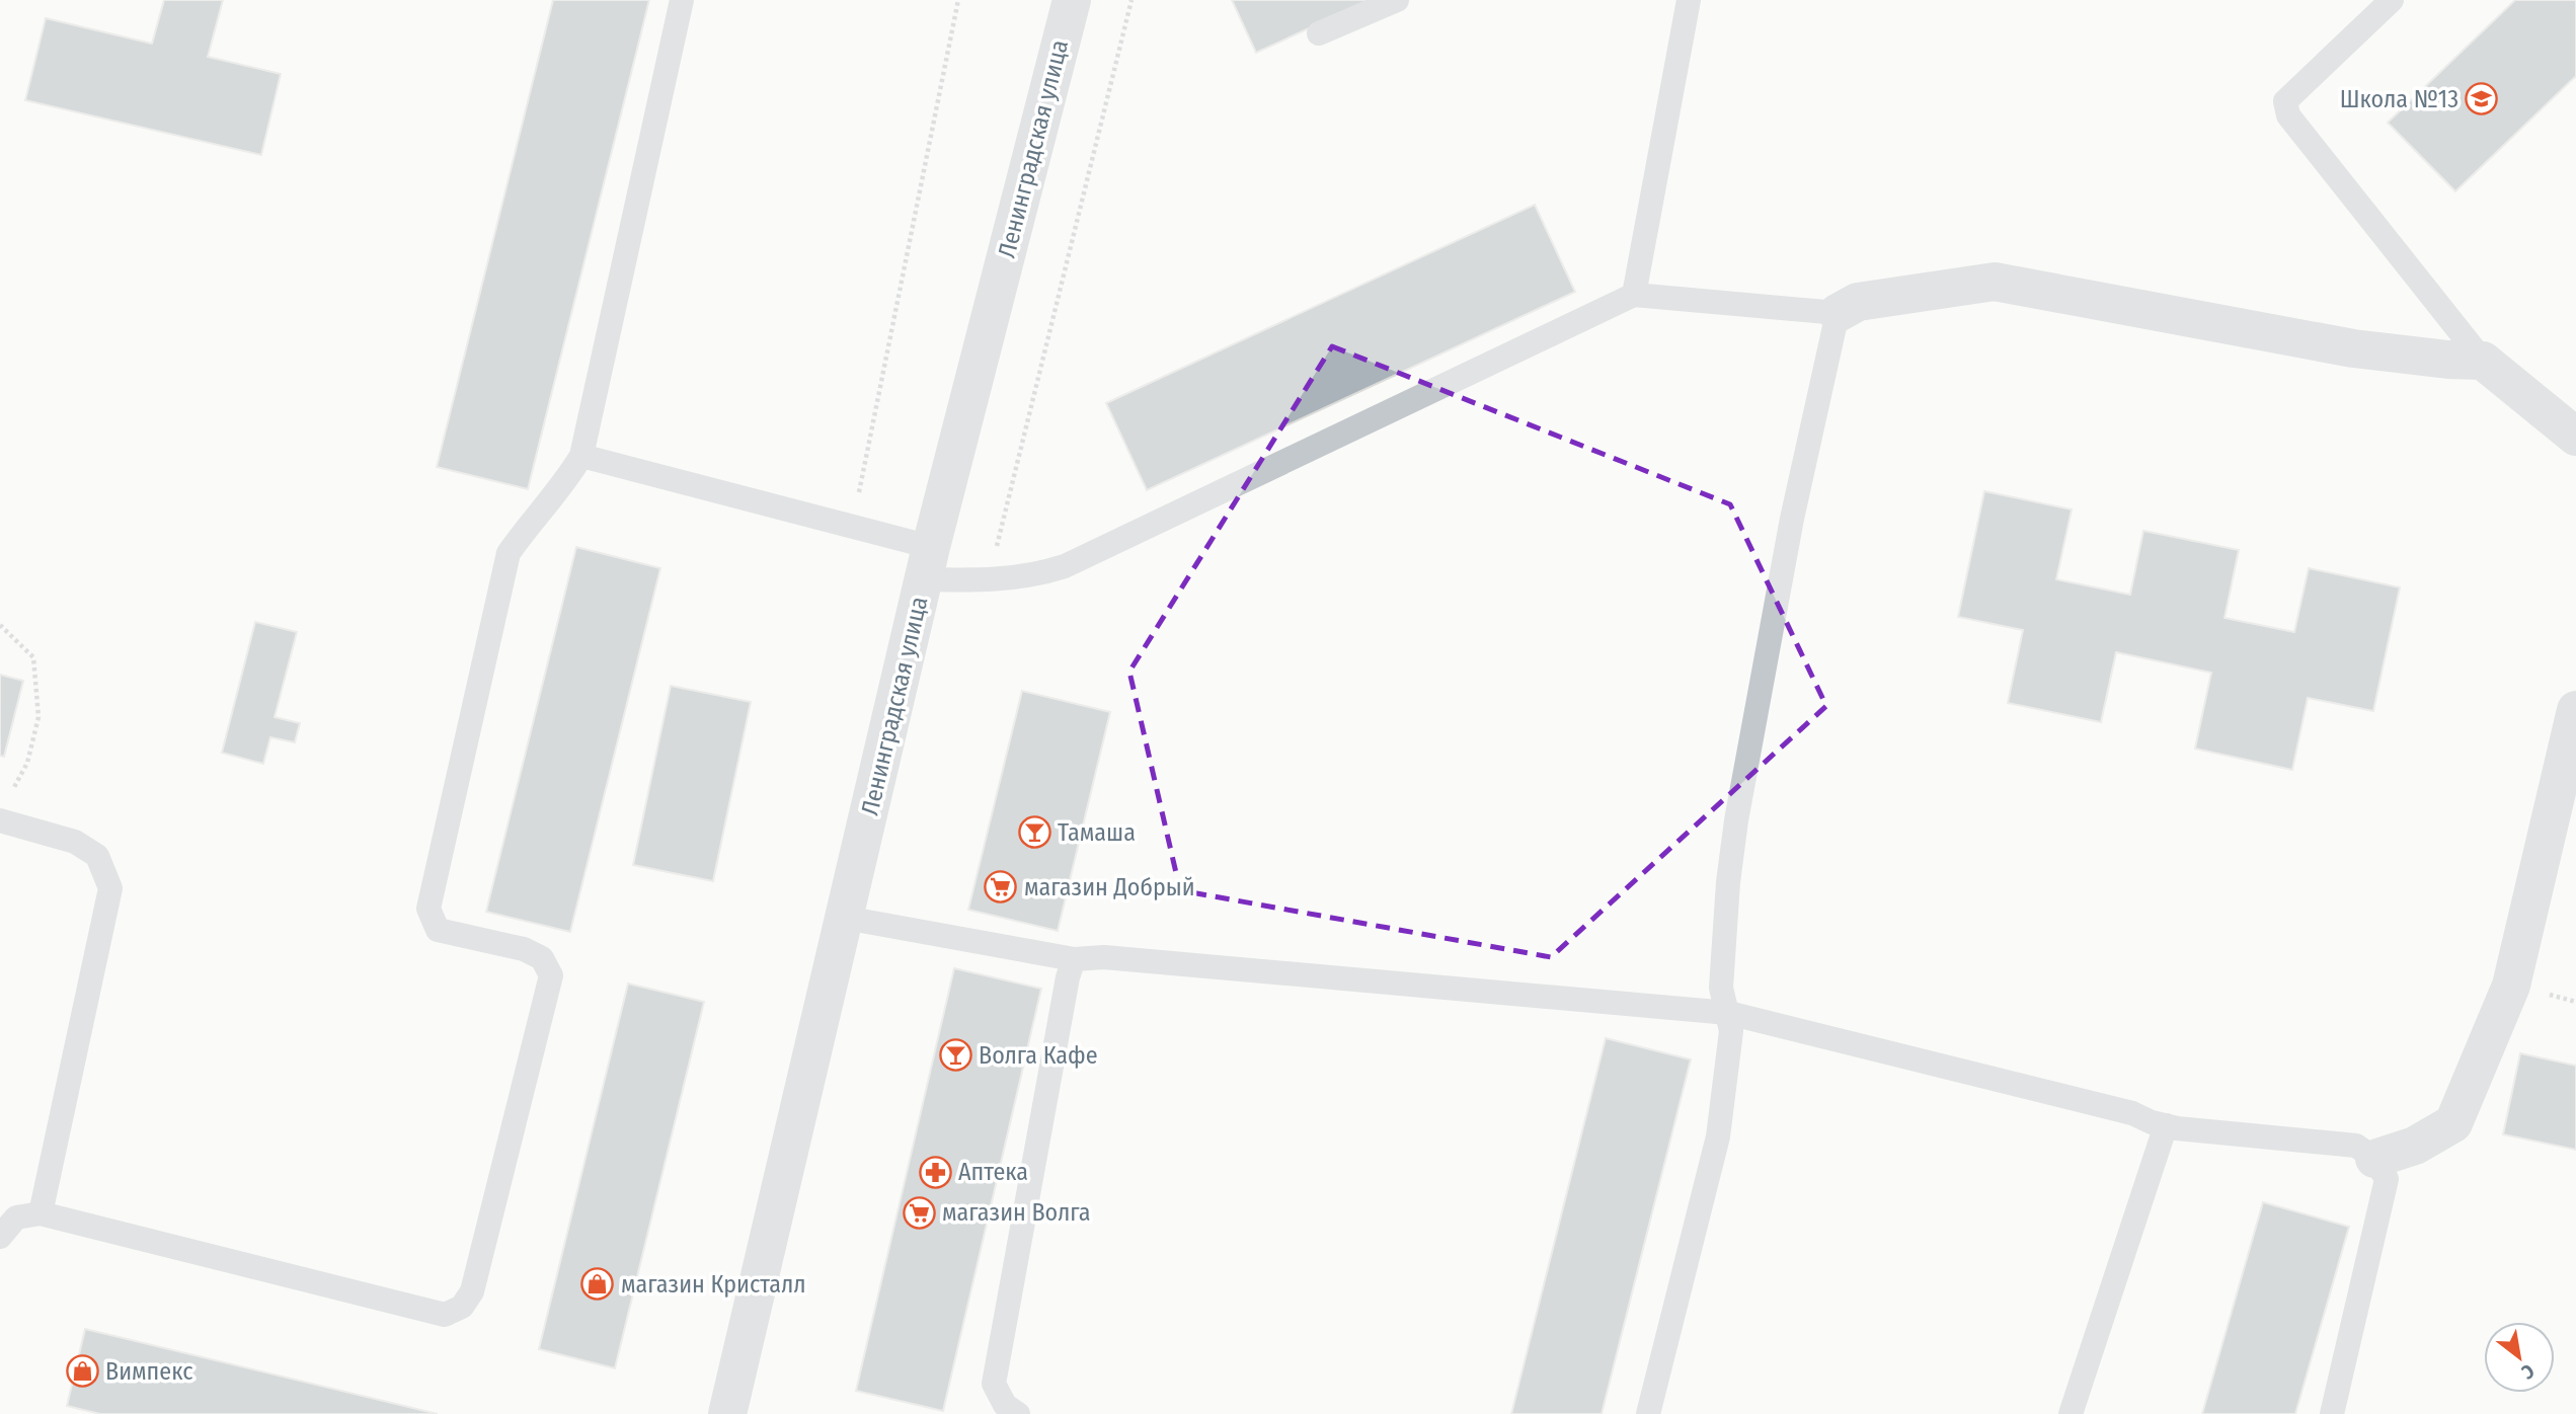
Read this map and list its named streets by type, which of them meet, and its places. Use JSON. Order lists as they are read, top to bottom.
{
  "streets": {
    "street": ["Ленинградская улица"]
  },
  "places": {
    "school or university": ["Школа №13"],
    "bar": ["Тамаша", "Волга Кафе"],
    "supermarket": ["магазин Добрый", "магазин Волга"],
    "pharmacy": ["Аптека"],
    "shop": ["магазин Кристалл", "Вимпекс"]
  },
  "north": "bottom right"
}
